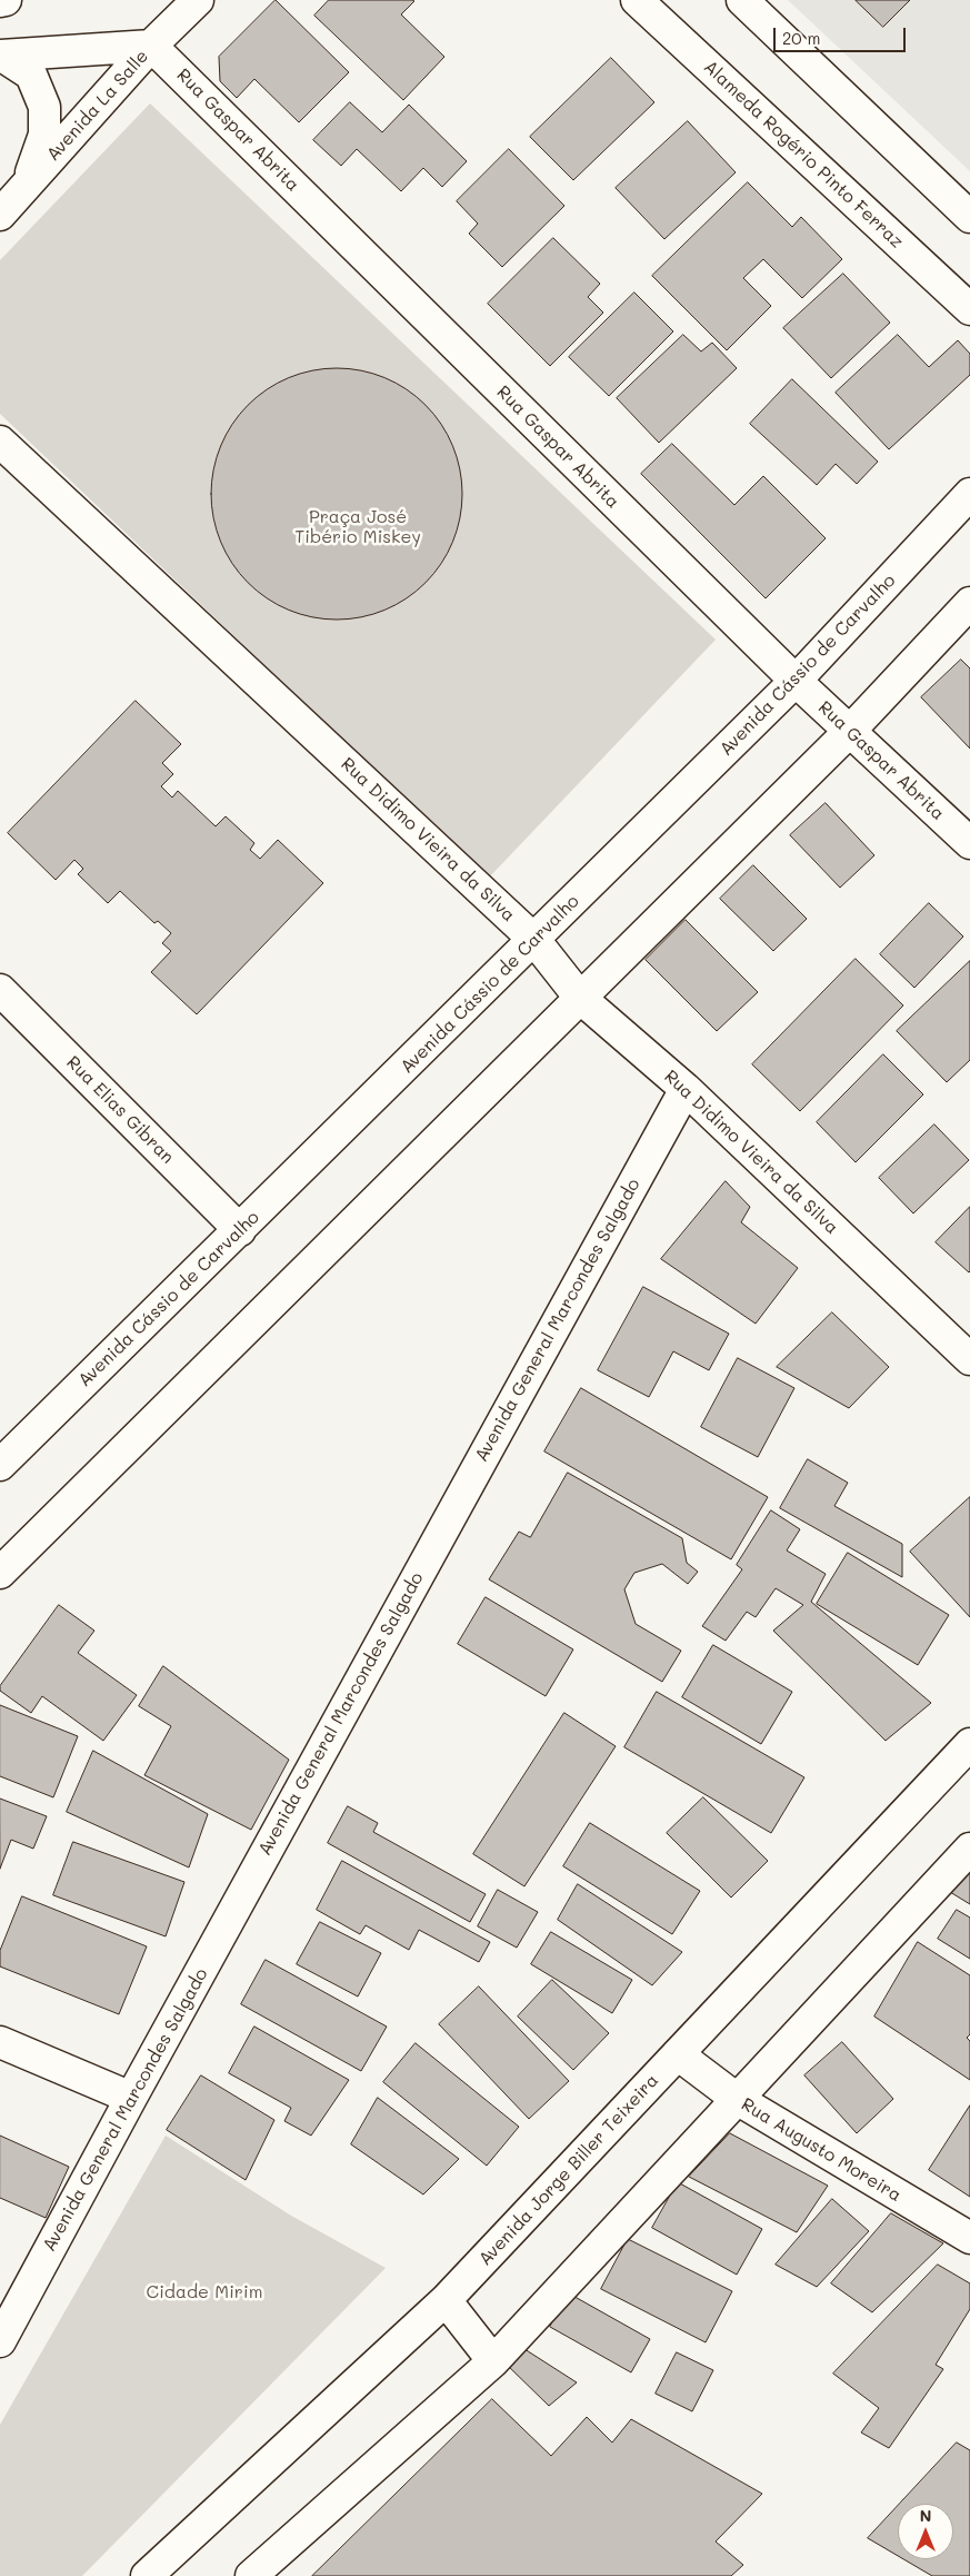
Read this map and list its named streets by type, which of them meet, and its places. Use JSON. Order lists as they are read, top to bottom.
{
  "streets": {
    "street": [
      "Avenida La Salle",
      "Rua Gaspar Abrita",
      "Alameda Rogério Pinto Ferraz",
      "Avenida Cássio de Carvalho",
      "Rua Didimo Vieira da Silva",
      "Rua Elias Gibran",
      "Avenida General Marcondes Salgado",
      "Rua Augusto Moreira",
      "Avenida Jorge Biller Teixeira"
    ]
  },
  "crossings": [
    ["Avenida La Salle", "Rua Gaspar Abrita"],
    ["Rua Gaspar Abrita", "Avenida Cássio de Carvalho"],
    ["Avenida Cássio de Carvalho", "Rua Didimo Vieira da Silva"],
    ["Avenida Cássio de Carvalho", "Rua Elias Gibran"],
    ["Rua Didimo Vieira da Silva", "Avenida General Marcondes Salgado"],
    ["Rua Augusto Moreira", "Avenida Jorge Biller Teixeira"]
  ],
  "parks": ["Praça José Tibério Miskey", "Cidade Mirim"],
  "scale_bar": "20 m",
  "north": "top"
}
